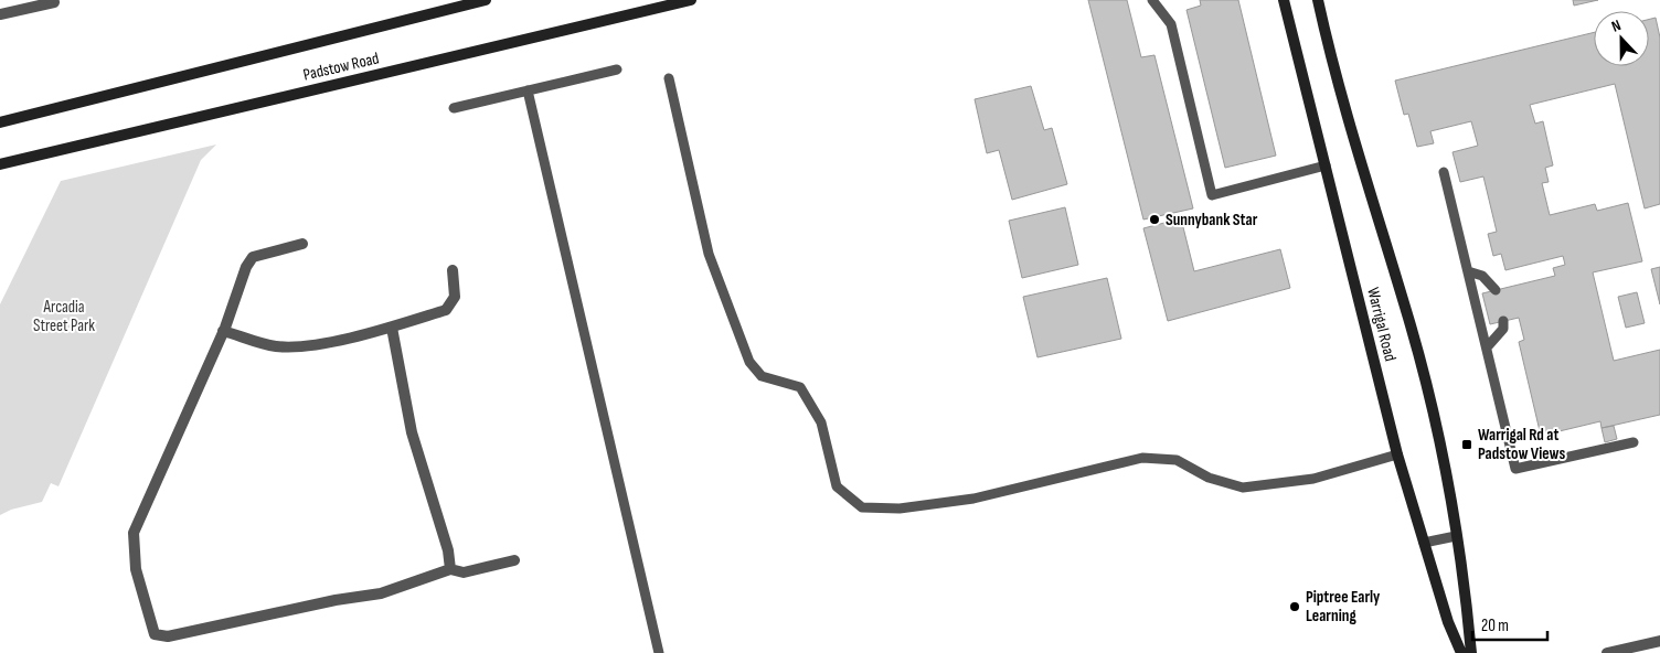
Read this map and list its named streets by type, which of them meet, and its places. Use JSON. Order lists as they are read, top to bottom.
{
  "streets": {
    "main road": ["Padstow Road", "Warrigal Road"]
  },
  "parks": ["Arcadia Street Park"],
  "places": {
    "other": ["Sunnybank Star", "Piptree Early Learning"],
    "transit": ["Warrigal Rd at Padstow Views"]
  },
  "scale_bar": "20 m",
  "north": "top"
}
